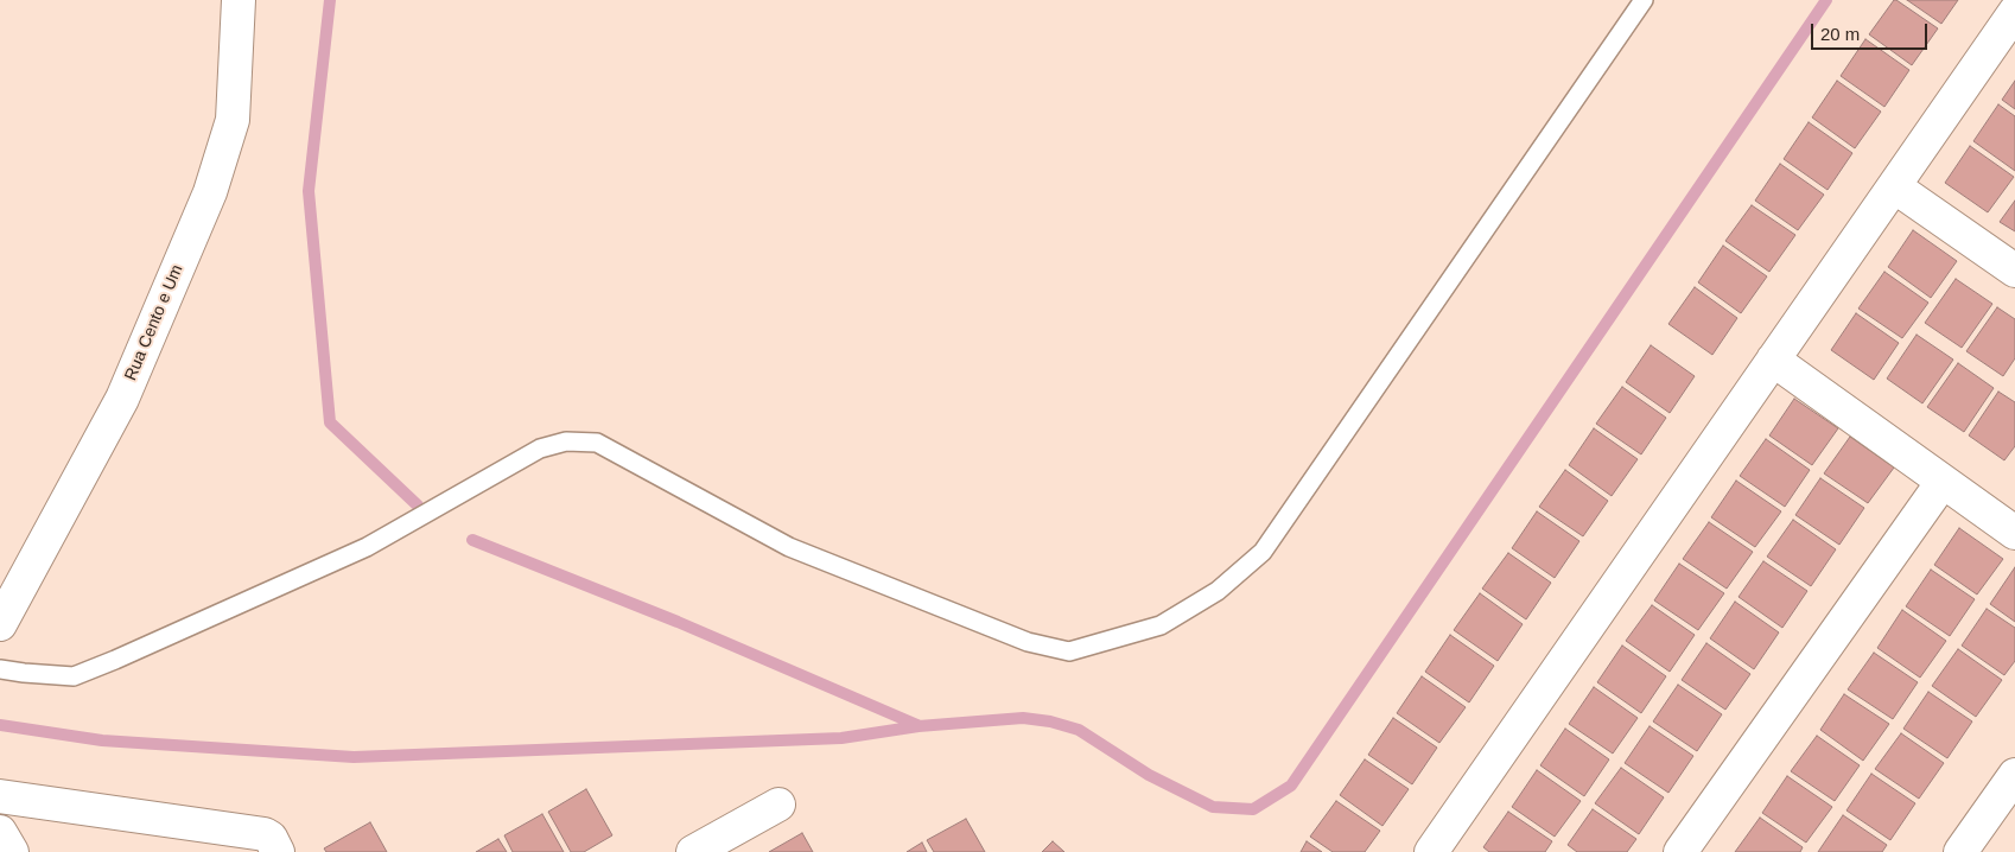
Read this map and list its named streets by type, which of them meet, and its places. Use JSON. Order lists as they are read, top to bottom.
{
  "streets": {
    "street": ["Rua Cento e Um"]
  },
  "scale_bar": "20 m"
}
